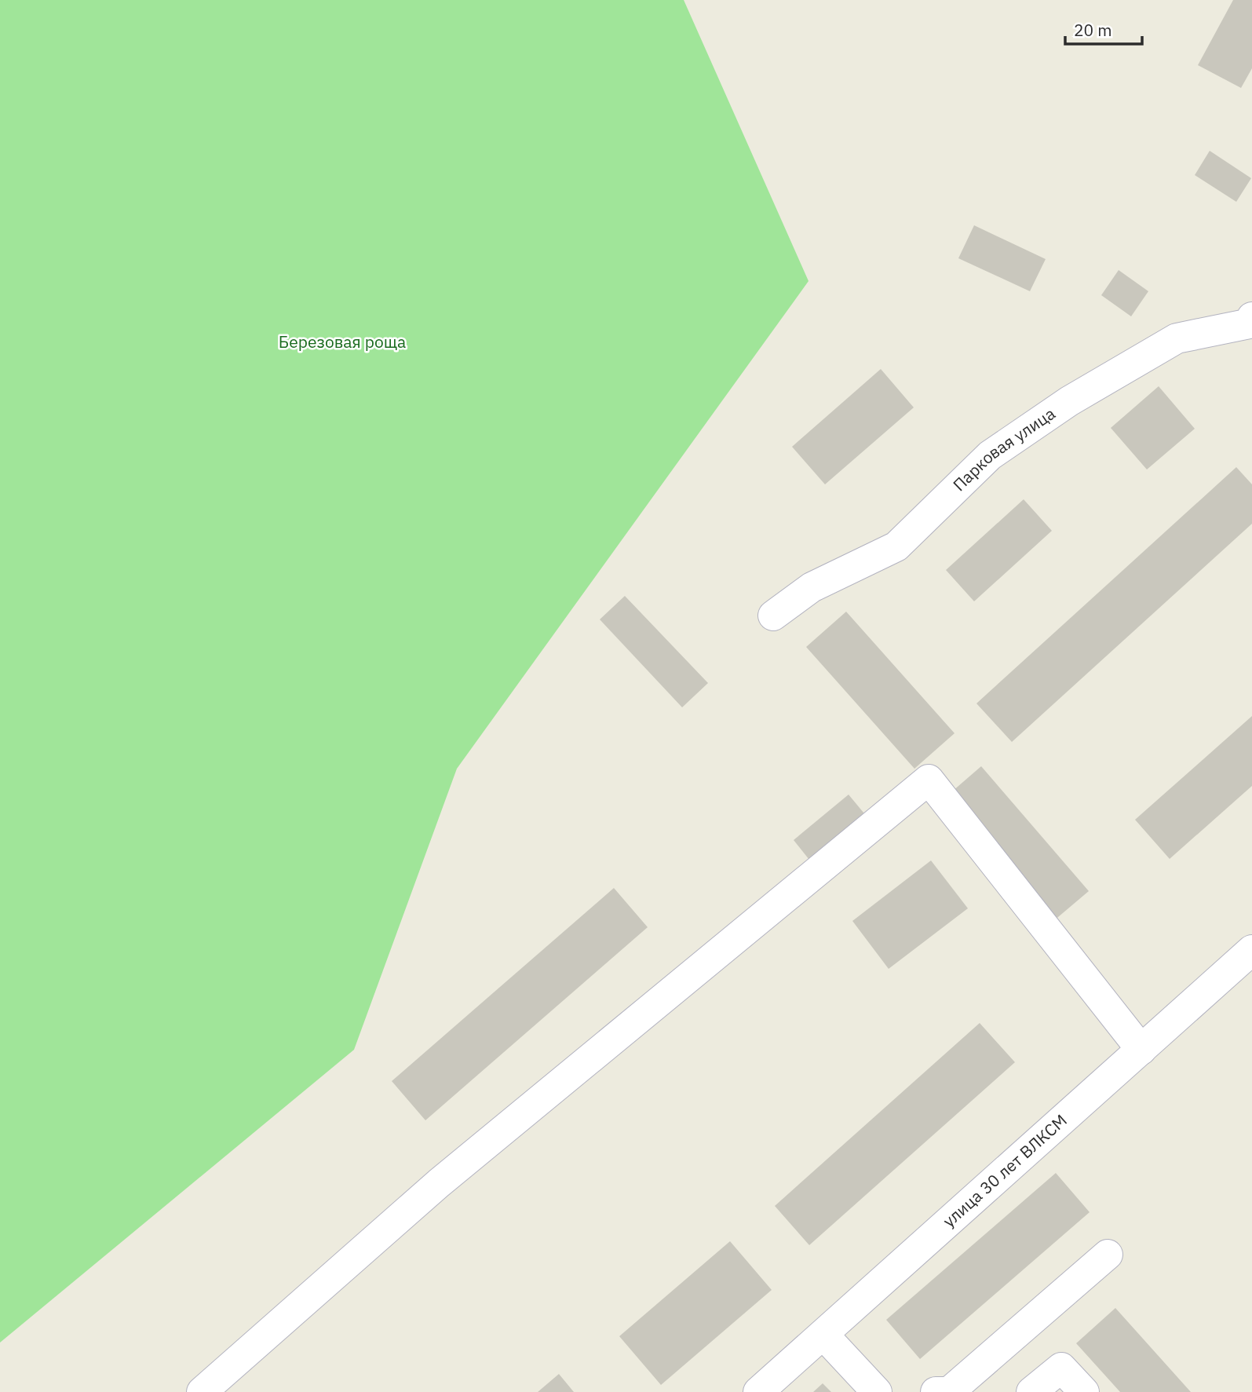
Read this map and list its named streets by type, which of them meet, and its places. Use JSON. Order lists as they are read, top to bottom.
{
  "streets": {
    "street": ["Парковая улица", "улица 30 лет ВЛКСМ"]
  },
  "parks": ["Березовая роща"],
  "scale_bar": "20 m"
}
